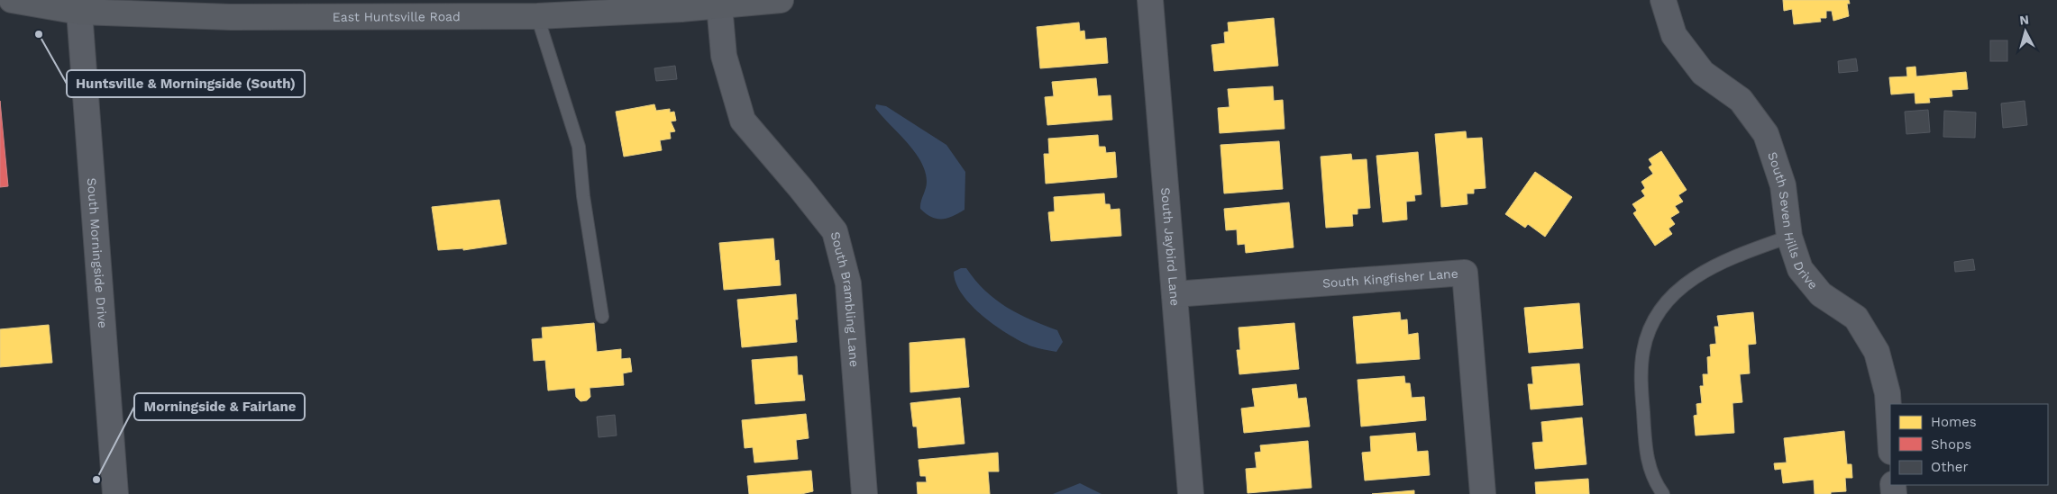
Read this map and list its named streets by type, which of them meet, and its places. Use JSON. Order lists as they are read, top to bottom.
{
  "streets": {
    "main road": ["East Huntsville Road"],
    "street": [
      "South Seven Hills Drive",
      "South Jaybird Lane",
      "South Morningside Drive",
      "South Kingfisher Lane",
      "South Brambling Lane"
    ]
  },
  "crossings": [
    ["East Huntsville Road", "South Morningside Drive"],
    ["East Huntsville Road", "South Brambling Lane"],
    ["South Jaybird Lane", "South Kingfisher Lane"]
  ],
  "places": ["Huntsville & Morningside (South)", "Morningside & Fairlane"],
  "legend": ["Homes", "Shops", "Other"],
  "north": "top"
}
